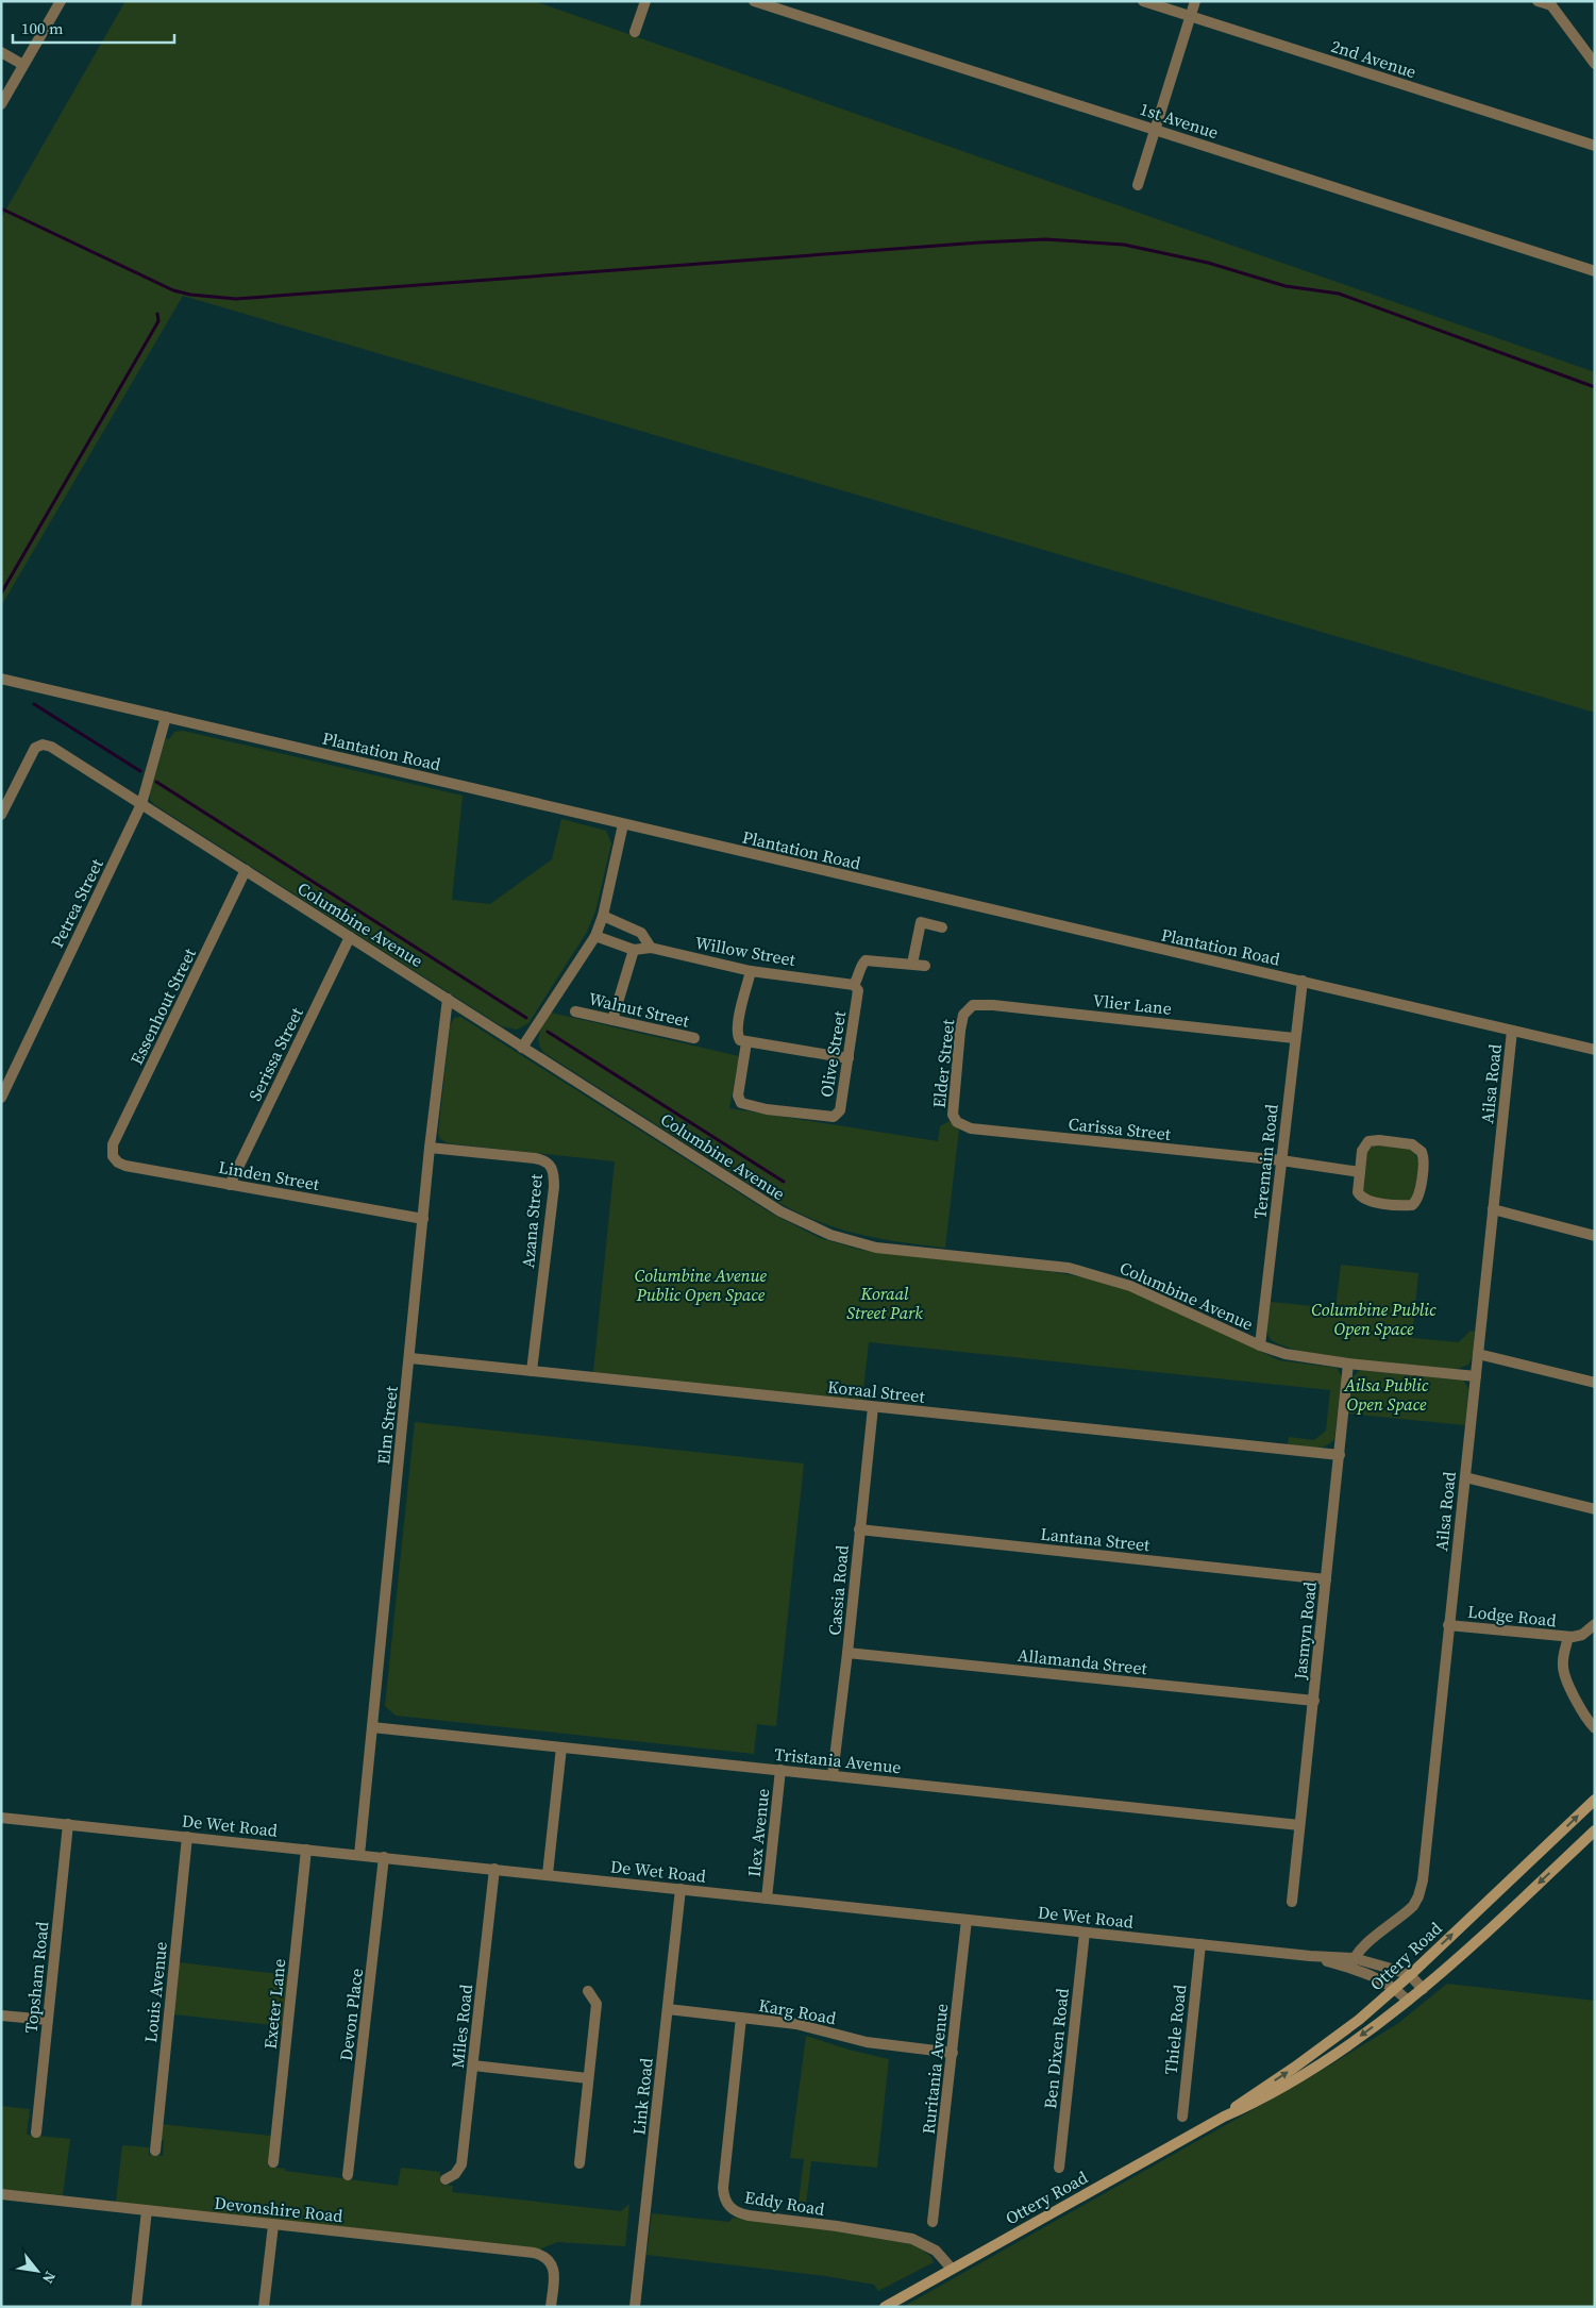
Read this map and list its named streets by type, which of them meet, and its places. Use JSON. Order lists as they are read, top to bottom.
{
  "streets": {
    "main road": ["Ottery Road"],
    "street": [
      "2nd Avenue",
      "1st Avenue",
      "Plantation Road",
      "Petrea Street",
      "Columbine Avenue",
      "Willow Street",
      "Vlier Lane",
      "Essenhout Street",
      "Walnut Street",
      "Serissa Street",
      "Olive Street",
      "Elder Street",
      "Ailsa Road",
      "Carissa Street",
      "Teremain Road",
      "Linden Street",
      "Azana Street",
      "Koraal Street",
      "Elm Street",
      "Lantana Street",
      "Cassia Road",
      "Lodge Road",
      "Jasmyn Road",
      "Allamanda Street",
      "Tristania Avenue",
      "De Wet Road",
      "Ilex Avenue",
      "Topsham Road",
      "Louis Avenue",
      "Exeter Lane",
      "Karg Road",
      "Devon Place",
      "Miles Road",
      "Thiele Road",
      "Ben Dixen Road",
      "Ruritania Avenue",
      "Link Road",
      "Eddy Road",
      "Devonshire Road"
    ]
  },
  "crossings": [
    ["Plantation Road", "Petrea Street"],
    ["Plantation Road", "Ailsa Road"],
    ["Plantation Road", "Teremain Road"],
    ["Petrea Street", "Columbine Avenue"],
    ["Columbine Avenue", "Essenhout Street"],
    ["Columbine Avenue", "Serissa Street"],
    ["Columbine Avenue", "Ailsa Road"],
    ["Columbine Avenue", "Teremain Road"],
    ["Columbine Avenue", "Elm Street"],
    ["Columbine Avenue", "Jasmyn Road"],
    ["Willow Street", "Olive Street"],
    ["Vlier Lane", "Elder Street"],
    ["Vlier Lane", "Teremain Road"],
    ["Essenhout Street", "Linden Street"],
    ["Serissa Street", "Linden Street"],
    ["Elder Street", "Carissa Street"],
    ["Ailsa Road", "Lodge Road"],
    ["Ailsa Road", "De Wet Road"],
    ["Carissa Street", "Teremain Road"],
    ["Linden Street", "Elm Street"],
    ["Azana Street", "Koraal Street"],
    ["Azana Street", "Elm Street"],
    ["Koraal Street", "Elm Street"],
    ["Koraal Street", "Cassia Road"],
    ["Koraal Street", "Jasmyn Road"],
    ["Elm Street", "Tristania Avenue"],
    ["Elm Street", "De Wet Road"],
    ["Lantana Street", "Cassia Road"],
    ["Lantana Street", "Jasmyn Road"],
    ["Cassia Road", "Allamanda Street"],
    ["Cassia Road", "Tristania Avenue"],
    ["Jasmyn Road", "Allamanda Street"],
    ["Jasmyn Road", "Tristania Avenue"],
    ["Tristania Avenue", "Ilex Avenue"],
    ["De Wet Road", "Ilex Avenue"],
    ["De Wet Road", "Ottery Road"],
    ["De Wet Road", "Topsham Road"],
    ["De Wet Road", "Louis Avenue"],
    ["De Wet Road", "Exeter Lane"],
    ["De Wet Road", "Devon Place"],
    ["De Wet Road", "Miles Road"],
    ["De Wet Road", "Thiele Road"],
    ["De Wet Road", "Ben Dixen Road"],
    ["De Wet Road", "Ruritania Avenue"],
    ["De Wet Road", "Link Road"],
    ["Ottery Road", "Eddy Road"],
    ["Karg Road", "Ruritania Avenue"],
    ["Karg Road", "Link Road"],
    ["Karg Road", "Eddy Road"]
  ],
  "parks": [
    "Columbine Avenue Public Open Space",
    "Koraal Street Park",
    "Columbine Public Open Space",
    "Ailsa Public Open Space"
  ],
  "scale_bar": "100 m",
  "north": "bottom right"
}
